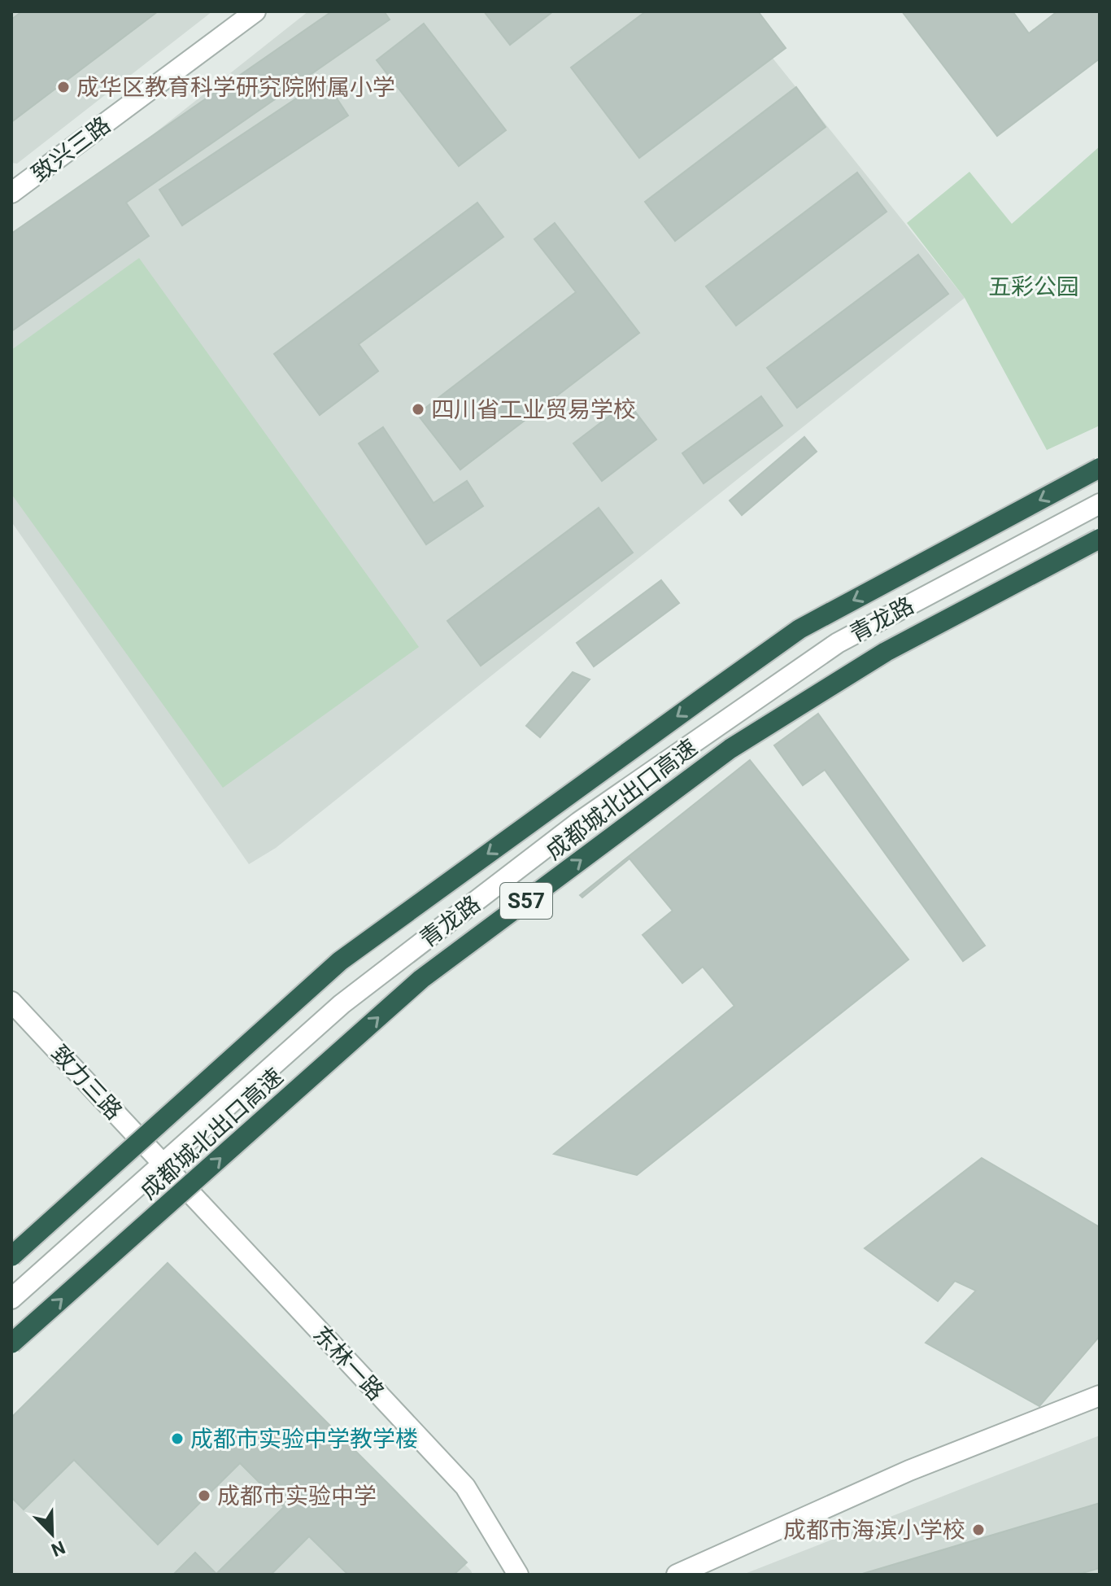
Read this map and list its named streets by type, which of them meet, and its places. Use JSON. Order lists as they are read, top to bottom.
{
  "streets": {
    "highway": ["成都城北出口高速", "S57"],
    "street": [
      "致兴三路",
      "青龙路",
      "致力三路",
      "东林一路"
    ]
  },
  "crossings": [
    ["青龙路", "致力三路"],
    ["青龙路", "东林一路"],
    ["致力三路", "东林一路"]
  ],
  "parks": ["五彩公园"],
  "places": [
    "成华区教育科学研究院附属小学",
    "四川省工业贸易学校",
    "成都市实验中学教学楼",
    "成都市实验中学",
    "成都市海滨小学校"
  ],
  "north": "bottom right"
}
